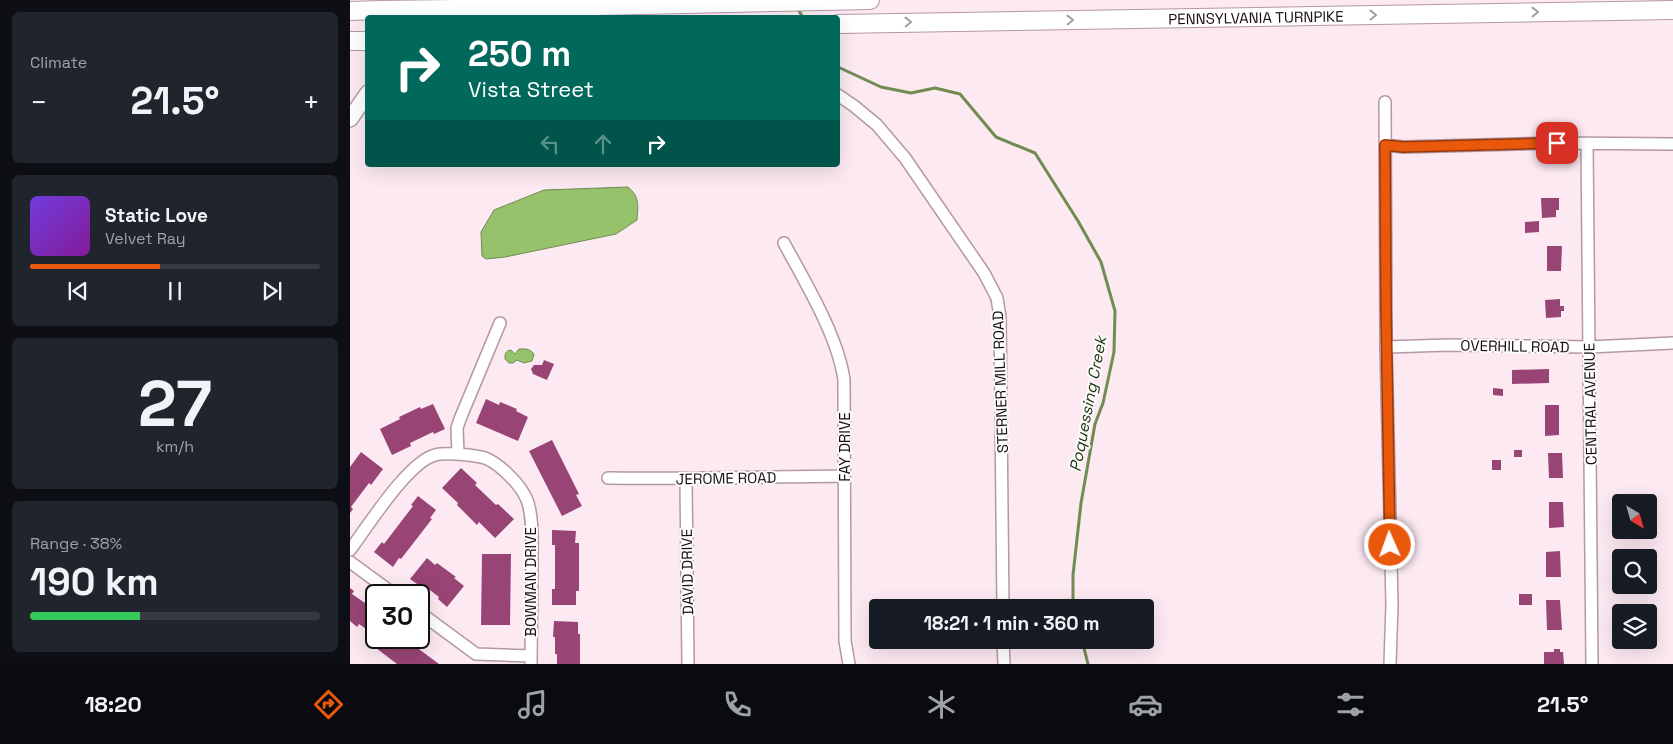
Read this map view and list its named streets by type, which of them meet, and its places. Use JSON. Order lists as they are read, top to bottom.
{
  "streets": {
    "highway": ["PENNSYLVANIA TURNPIKE"],
    "street": [
      "OVERHILL ROAD",
      "STERNER MILL ROAD",
      "CENTRAL AVENUE",
      "FAY DRIVE",
      "JEROME ROAD",
      "DAVID DRIVE",
      "BOWMAN DRIVE"
    ]
  },
  "crossings": [
    ["OVERHILL ROAD", "CENTRAL AVENUE"],
    ["FAY DRIVE", "JEROME ROAD"],
    ["JEROME ROAD", "DAVID DRIVE"]
  ],
  "one_way": ["PENNSYLVANIA TURNPIKE"],
  "water": ["Poquessing Creek"],
  "north": "bottom right",
  "page": {
    "tile": [
      "Climate",
      ["27", "km/h"],
      ["Range · 38%", "190 km"]
    ],
    "turn": ["250 m", "Vista Street"],
    "heat": ["−", "21.5°", "+"],
    "song": ["Static Love", "Velvet Ray"],
    "limit": "30",
    "trip": "18:21 · 1 min · 360 m",
    "tabs": ["18:20", "21.5°"]
  }
}
